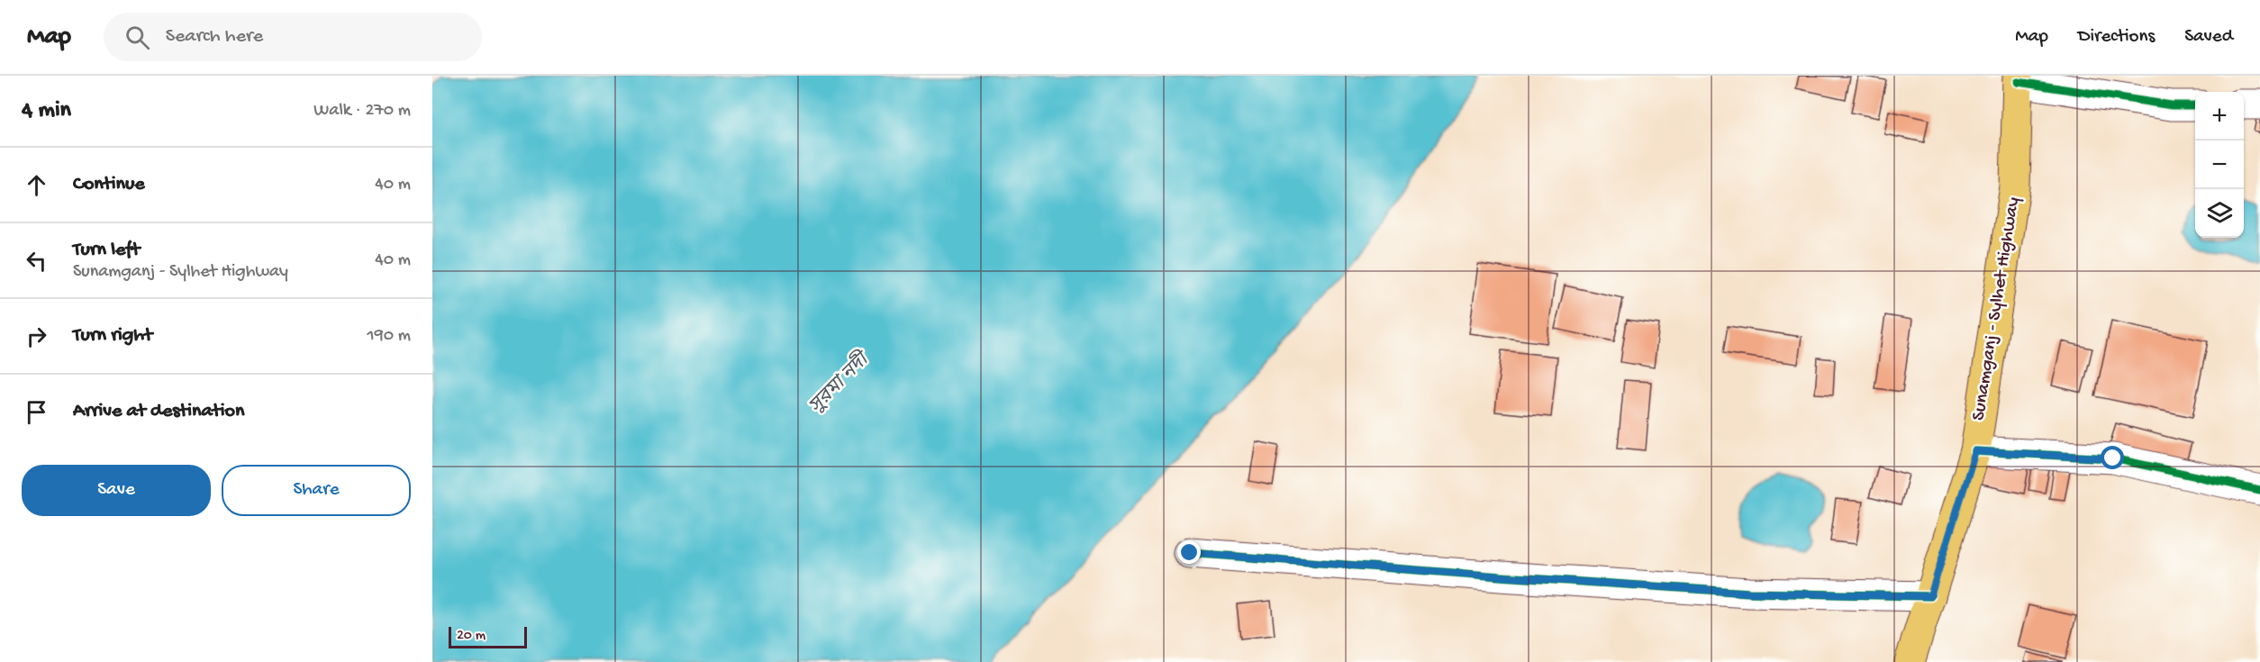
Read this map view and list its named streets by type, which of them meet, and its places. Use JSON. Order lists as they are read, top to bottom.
{
  "streets": {
    "main road": ["Sunamganj - Sylhet Highway"]
  },
  "water": ["সুরমা নদী"],
  "scale_bar": "20 m",
  "page": {
    "header": "Map",
    "search": "Search here",
    "nav": ["Map", "Directions", "Saved"],
    "heading": ["4 min", "Walk · 270 m"],
    "map_buttons": ["+", "−"],
    "list": [
      ["Continue", "40 m"],
      ["Turn left", "Sunamganj - Sylhet Highway", "40 m"],
      ["Turn right", "190 m"],
      "Arrive at destination"
    ],
    "buttons": ["Save", "Share"],
    "scale": "20 m"
  }
}
